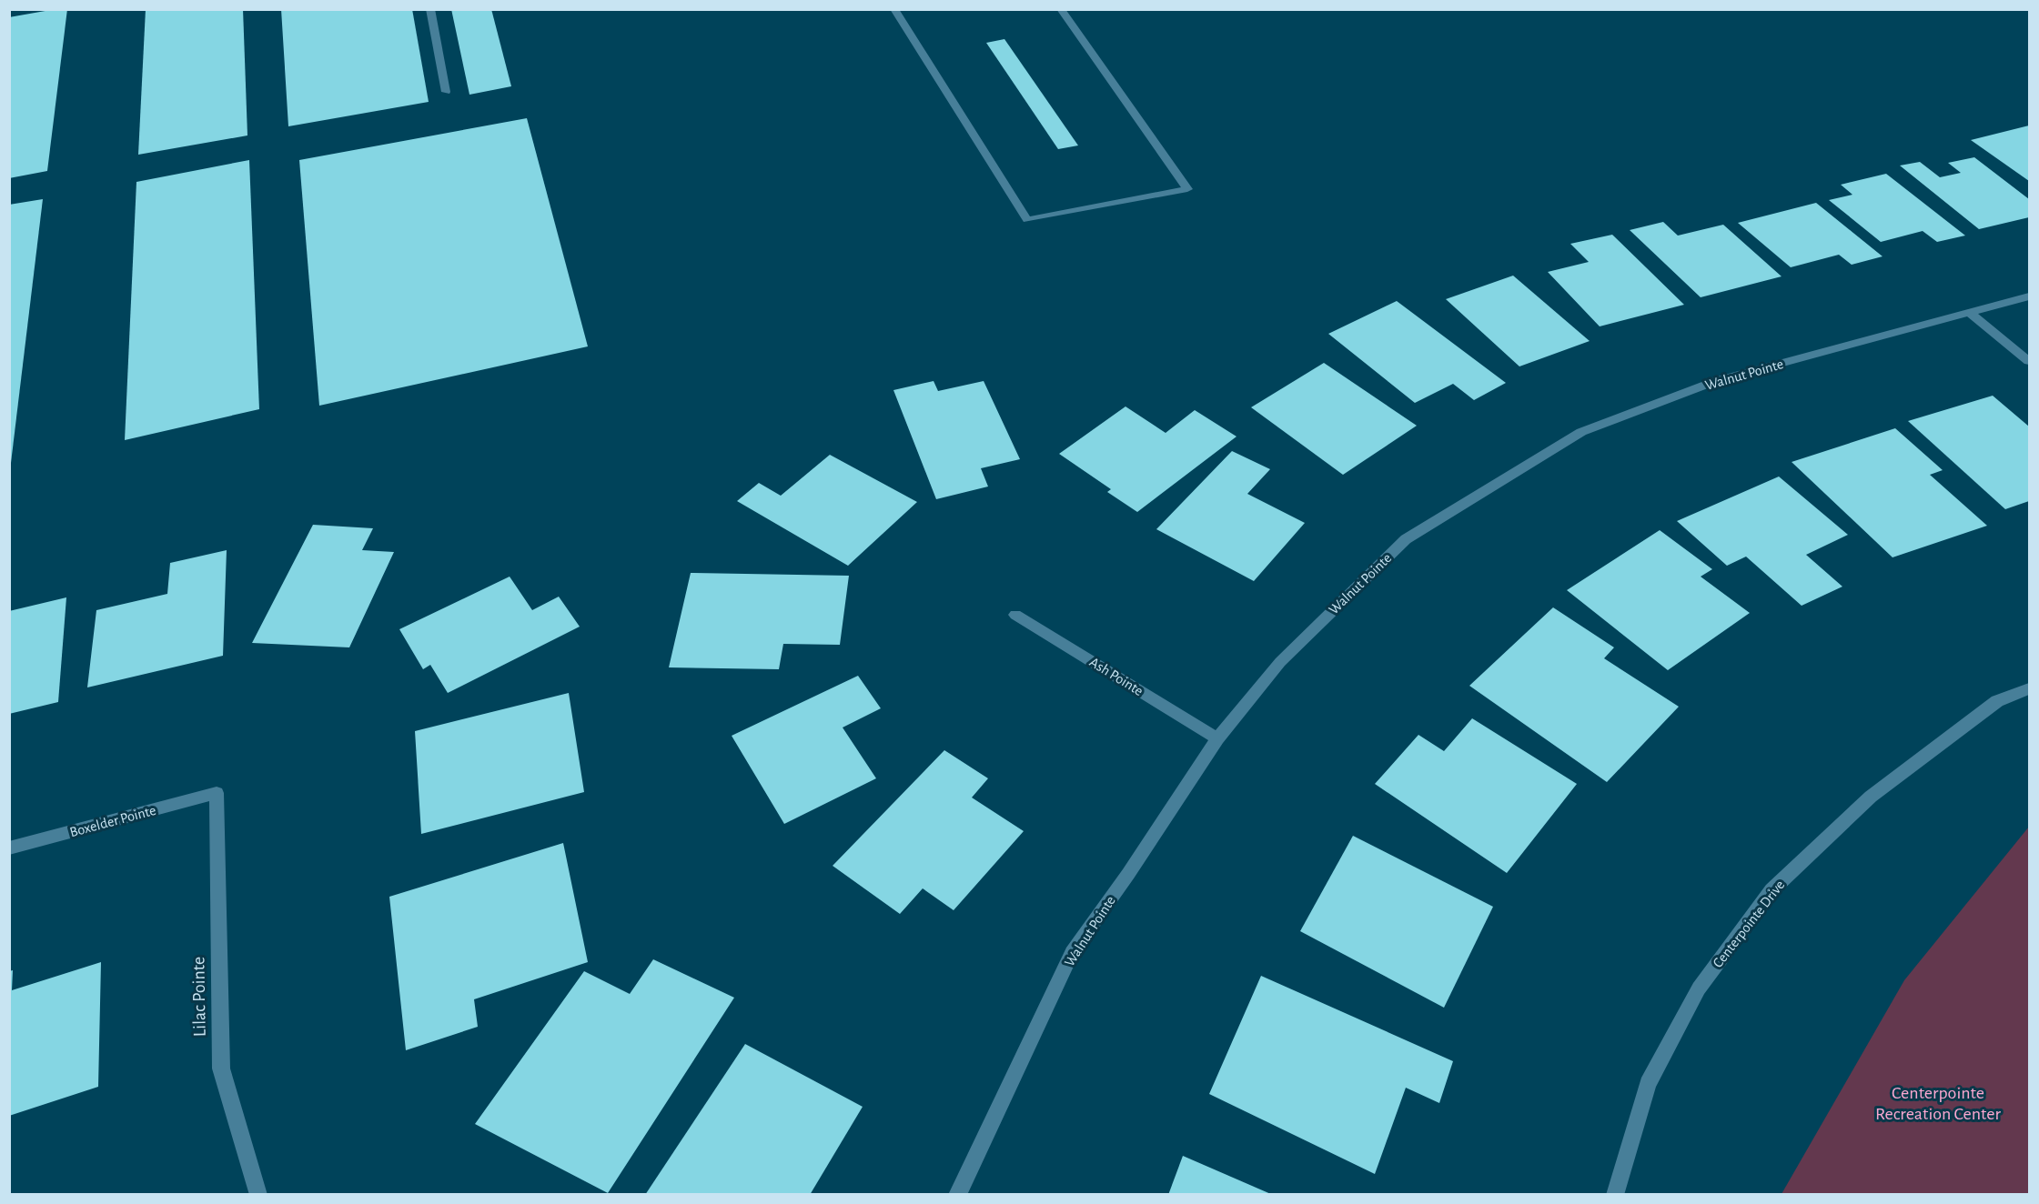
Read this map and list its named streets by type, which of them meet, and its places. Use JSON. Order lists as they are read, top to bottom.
{
  "streets": {
    "street": [
      "Walnut Pointe",
      "Ash Pointe",
      "Boxelder Pointe",
      "Centerpointe Drive",
      "Lilac Pointe"
    ]
  },
  "crossings": [
    ["Walnut Pointe", "Ash Pointe"],
    ["Boxelder Pointe", "Lilac Pointe"]
  ],
  "parks": ["Centerpointe Recreation Center"]
}
